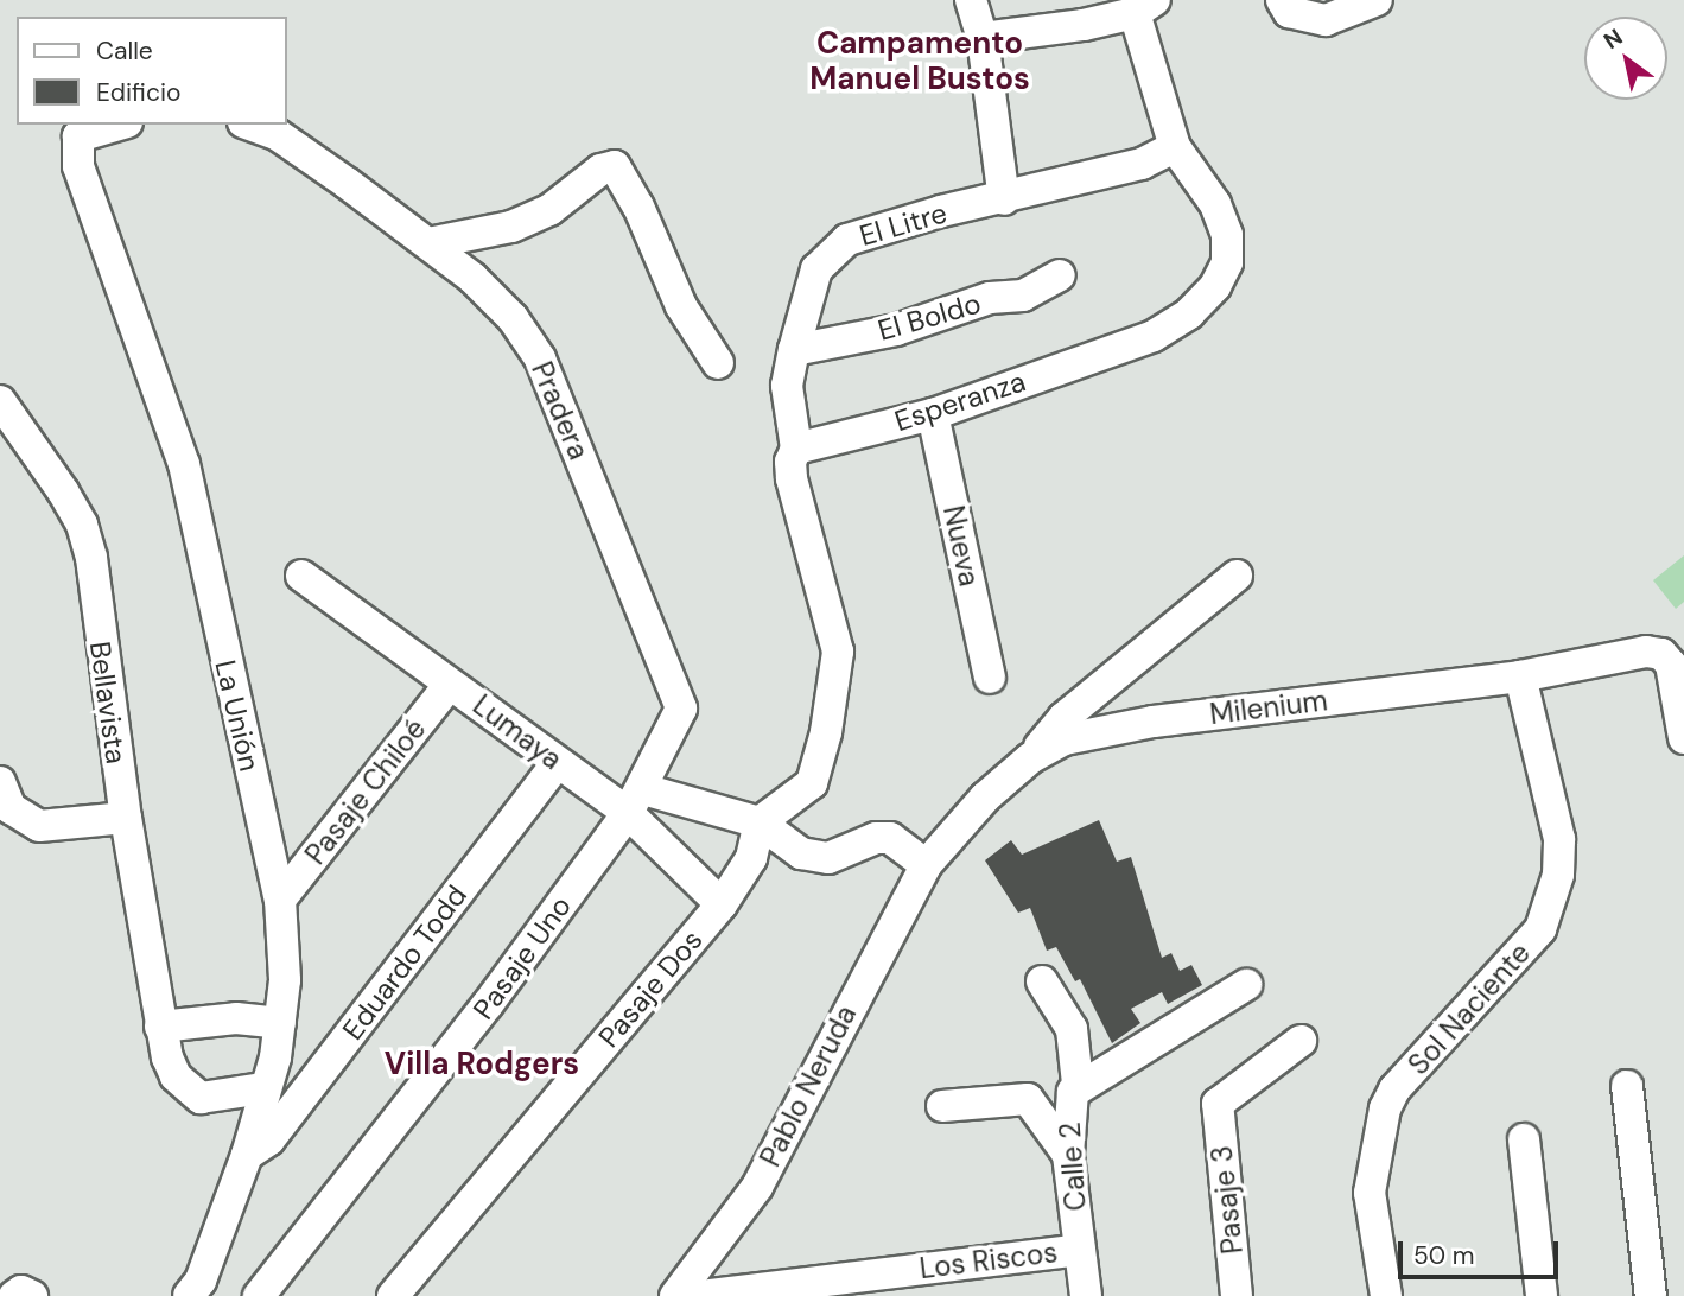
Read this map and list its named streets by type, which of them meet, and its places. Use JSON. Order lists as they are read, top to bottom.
{
  "streets": {
    "street": [
      "El Litre",
      "El Boldo",
      "Esperanza",
      "Pradera",
      "Nueva",
      "Bellavista",
      "Milenium",
      "La Unión",
      "Lumaya",
      "Pasaje Chiloé",
      "Pasaje Uno",
      "Eduardo Todd",
      "Pasaje Dos",
      "Sol Naciente",
      "Pablo Neruda",
      "Calle 2",
      "Pasaje 3",
      "Los Riscos"
    ]
  },
  "crossings": [
    ["El Litre", "El Boldo"],
    ["El Litre", "Esperanza"],
    ["Esperanza", "Nueva"],
    ["Pradera", "Lumaya"],
    ["Pradera", "Pasaje Uno"],
    ["Bellavista", "La Unión"],
    ["Milenium", "Sol Naciente"],
    ["Milenium", "Pablo Neruda"],
    ["La Unión", "Pasaje Chiloé"],
    ["La Unión", "Eduardo Todd"],
    ["Lumaya", "Pasaje Chiloé"],
    ["Lumaya", "Pasaje Uno"],
    ["Lumaya", "Eduardo Todd"],
    ["Lumaya", "Pasaje Dos"],
    ["Calle 2", "Los Riscos"]
  ],
  "districts": ["Campamento Manuel Bustos", "Villa Rodgers"],
  "legend": ["Calle", "Edificio"],
  "scale_bar": "50 m",
  "north": "top left"
}
